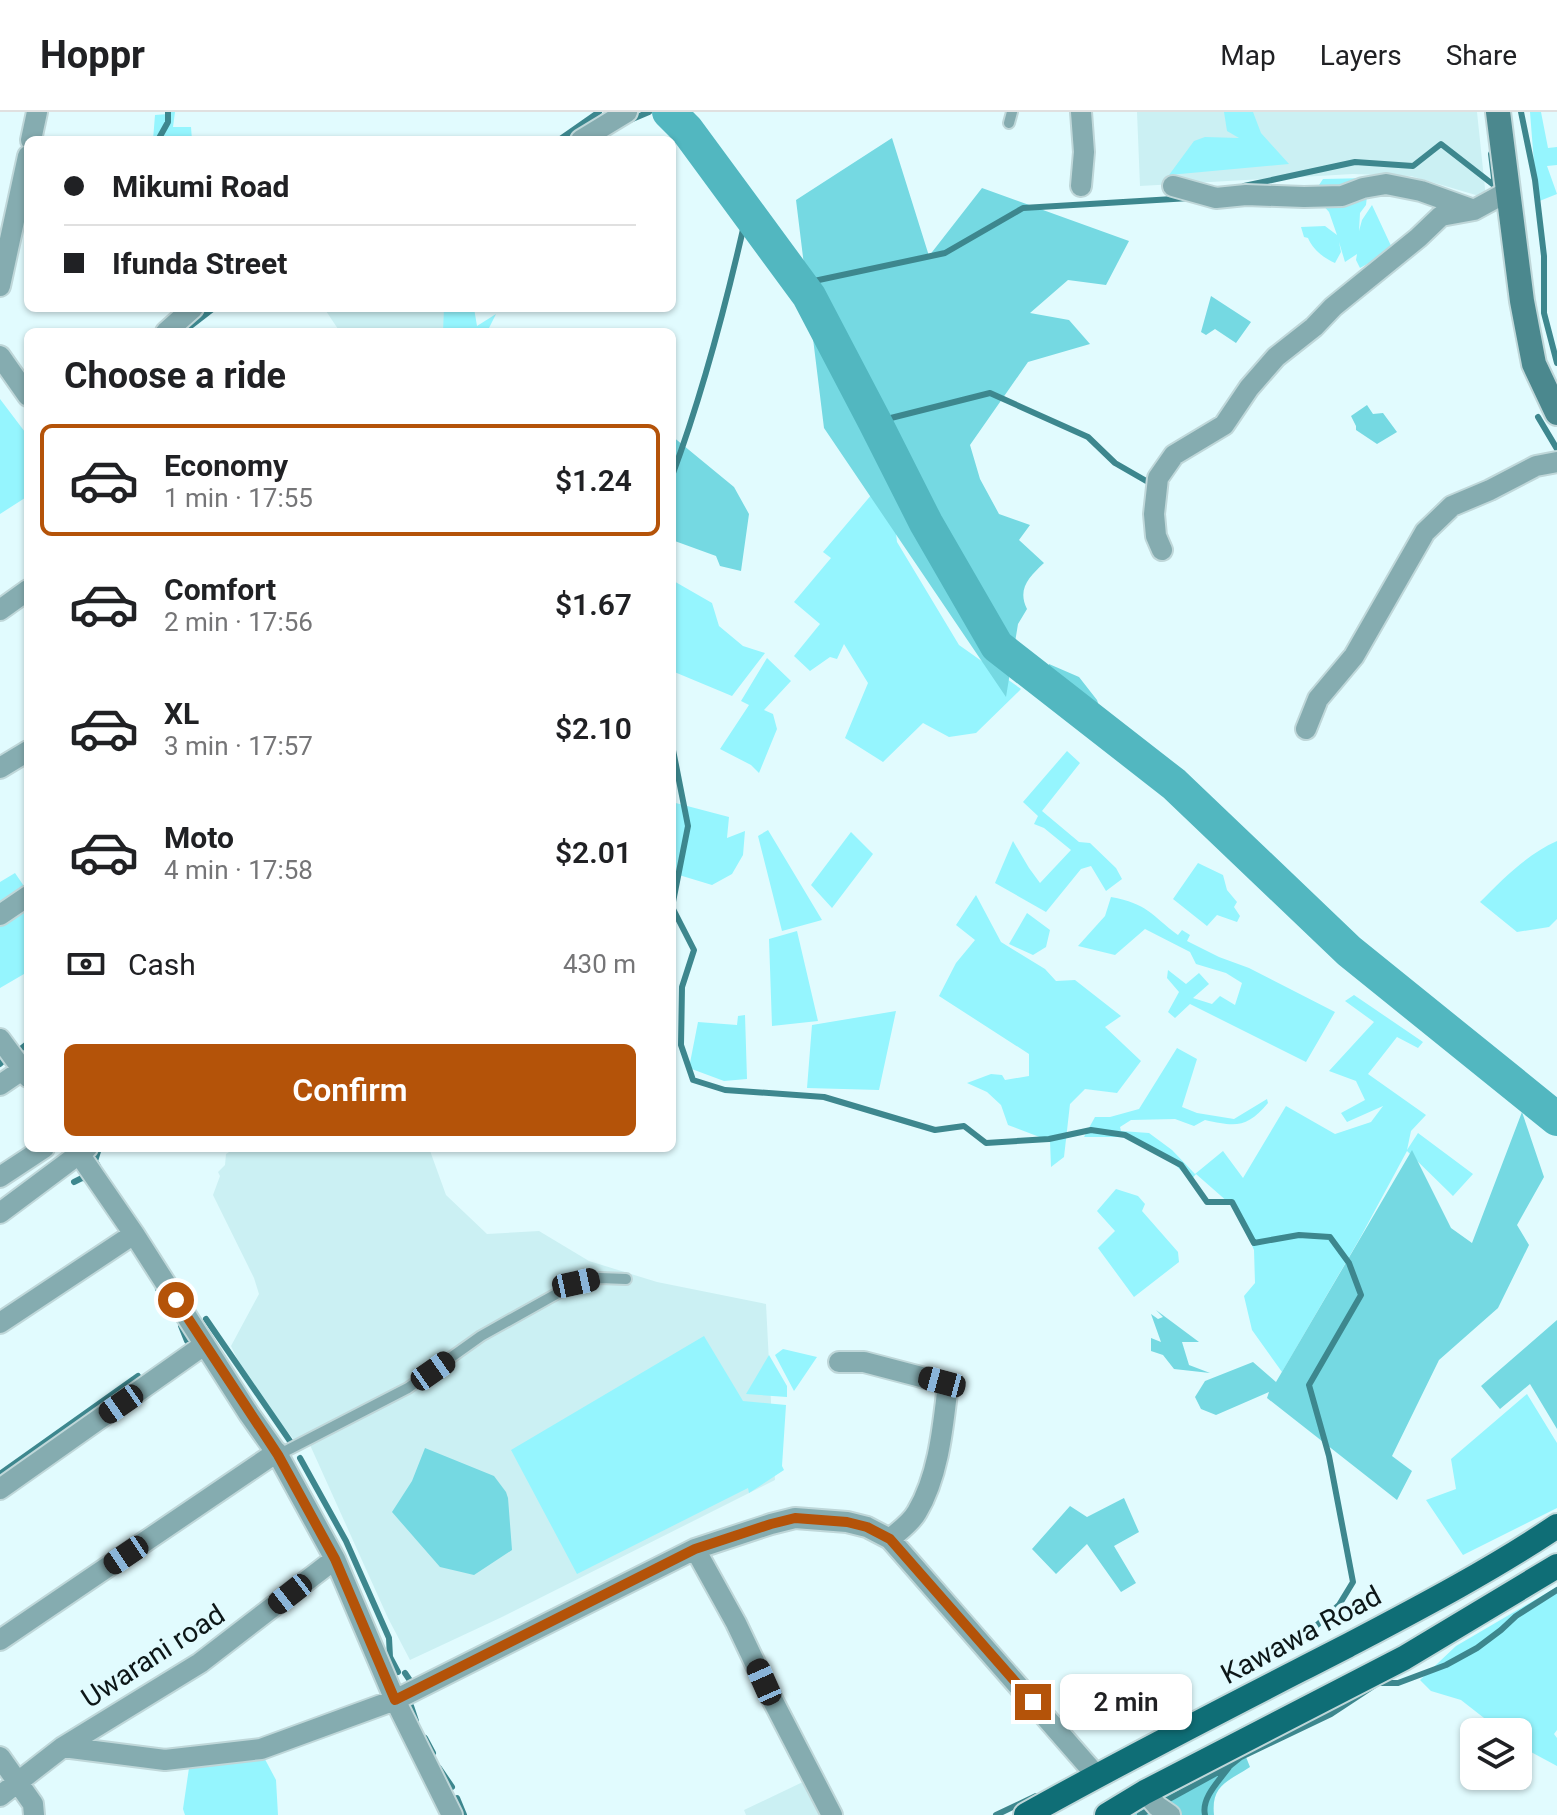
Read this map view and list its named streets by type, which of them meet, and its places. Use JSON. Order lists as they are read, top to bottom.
{
  "streets": {
    "main road": ["Kawawa Road"],
    "street": ["Uwarani road"]
  },
  "page": {
    "header": "Hoppr",
    "nav": ["Map", "Layers", "Share"],
    "banner": ["Mikumi Road", "Ifunda Street"],
    "heading": "Choose a ride",
    "list": [
      {
        "name": "Economy",
        "note": "1 min · 17:55",
        "value": "$1.24"
      },
      {
        "name": "Comfort",
        "note": "2 min · 17:56",
        "value": "$1.67"
      },
      {
        "name": "XL",
        "note": "3 min · 17:57",
        "value": "$2.10"
      },
      {
        "name": "Moto",
        "note": "4 min · 17:58",
        "value": "$2.01"
      }
    ],
    "pay": ["Cash", "430 m"],
    "buttons": "Confirm",
    "bubble": "2 min"
  }
}
